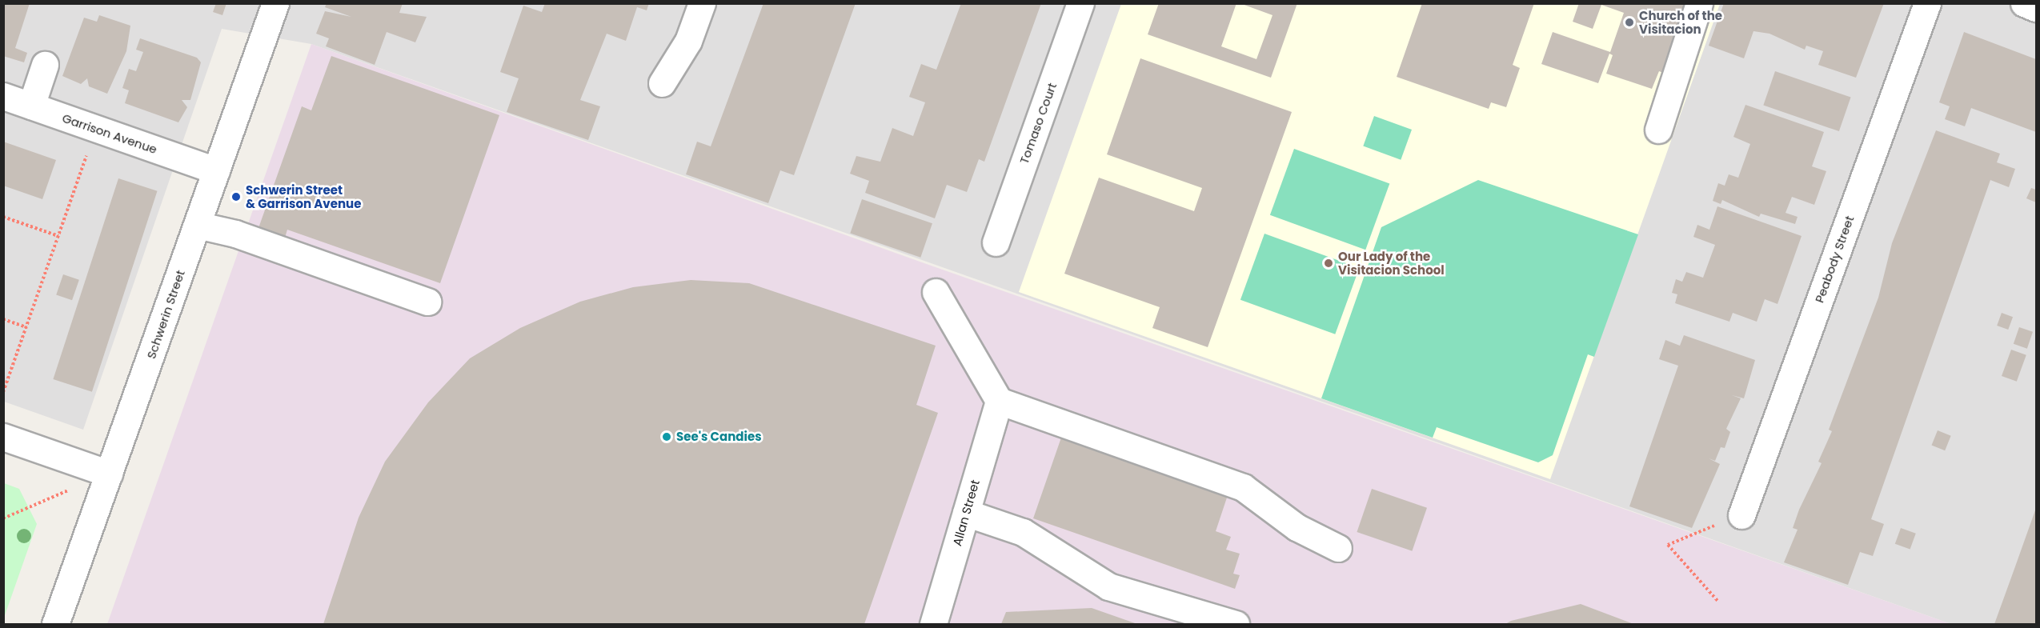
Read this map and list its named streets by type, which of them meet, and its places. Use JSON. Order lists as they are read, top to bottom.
{
  "streets": {
    "street": [
      "Tomaso Court",
      "Garrison Avenue",
      "Peabody Street",
      "Schwerin Street",
      "Allan Street"
    ]
  },
  "crossings": [
    ["Garrison Avenue", "Schwerin Street"]
  ],
  "places": [
    "Church of the Visitacion",
    "Schwerin Street & Garrison Avenue",
    "Our Lady of the Visitacion School",
    "See's Candies"
  ]
}
